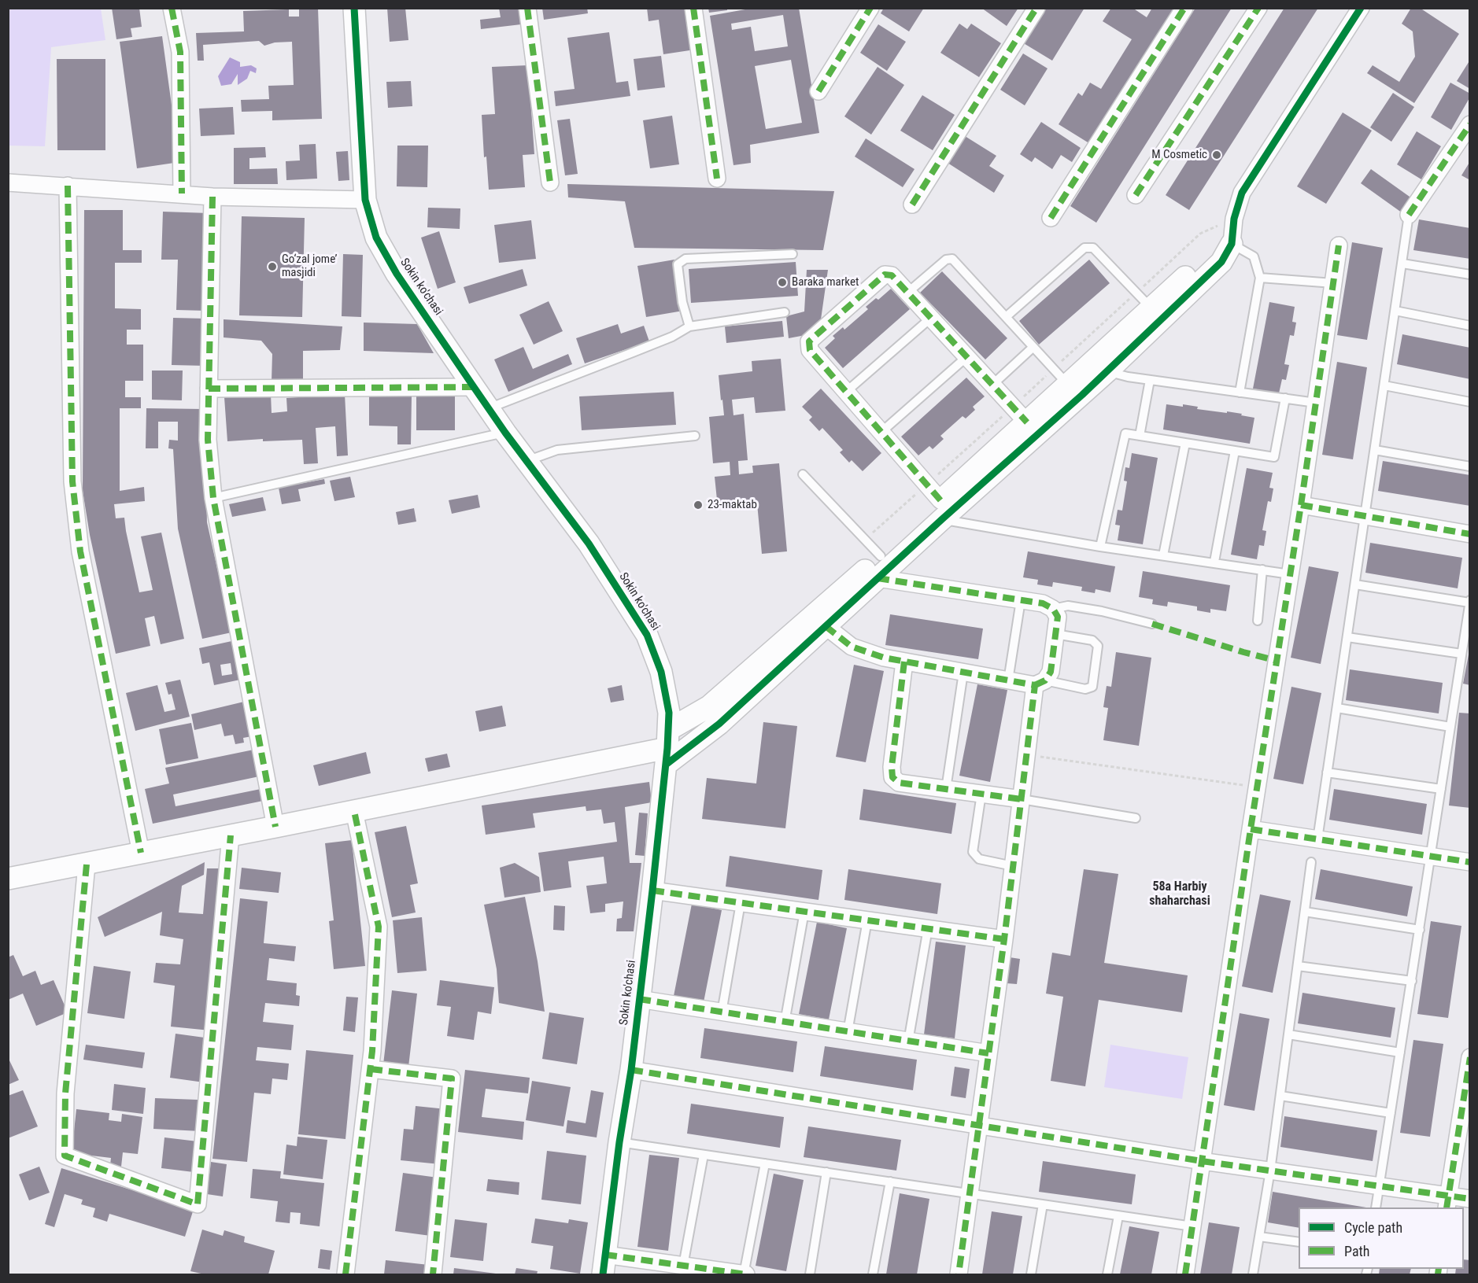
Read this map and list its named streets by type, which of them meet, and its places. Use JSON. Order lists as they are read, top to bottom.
{
  "streets": {
    "street": ["Sokin ko'chasi"]
  },
  "districts": ["58a Harbiy shaharchasi"],
  "places": [
    "M Cosmetic",
    "Go‘zal jome’ masjidi",
    "Baraka market",
    "23-maktab"
  ],
  "legend": ["Cycle path", "Path"]
}
